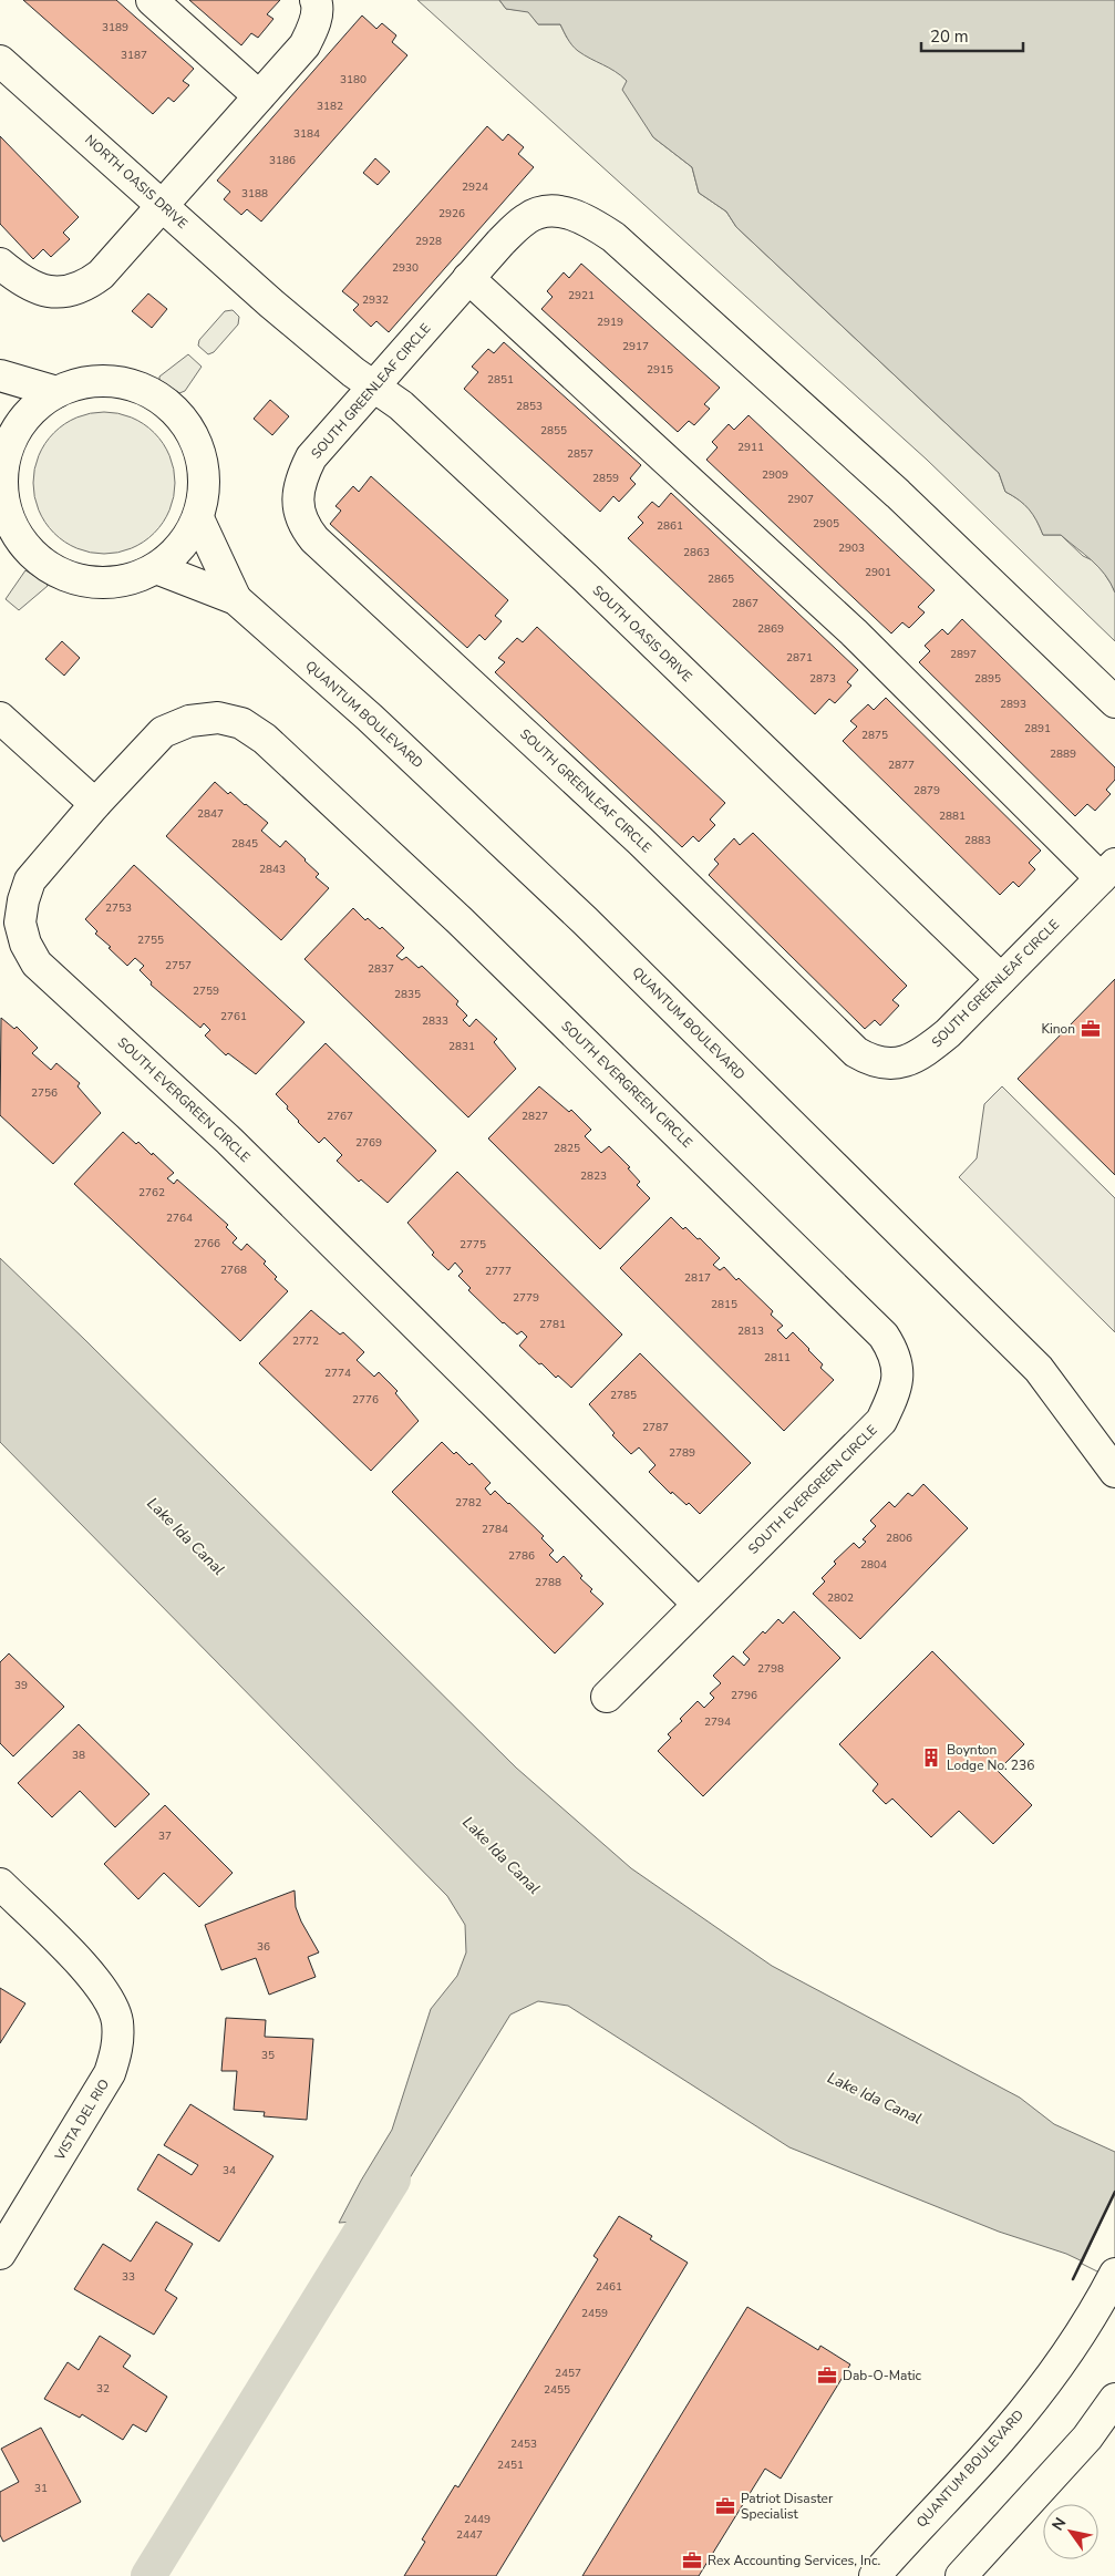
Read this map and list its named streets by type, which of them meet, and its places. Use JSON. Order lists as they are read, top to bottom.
{
  "streets": {
    "street": [
      "NORTH OASIS DRIVE",
      "SOUTH GREENLEAF CIRCLE",
      "SOUTH OASIS DRIVE",
      "QUANTUM BOULEVARD",
      "SOUTH EVERGREEN CIRCLE",
      "VISTA DEL RIO"
    ]
  },
  "crossings": [
    ["NORTH OASIS DRIVE", "SOUTH OASIS DRIVE"],
    ["SOUTH GREENLEAF CIRCLE", "SOUTH OASIS DRIVE"]
  ],
  "water": ["Lake Ida Canal"],
  "places": {
    "office": [
      "Kinon",
      "Dab-O-Matic",
      "Patriot Disaster Specialist",
      "Rex Accounting Services, Inc."
    ],
    "building": ["Boynton Lodge No. 236"]
  },
  "house_numbers": [
    "3189",
    "3187",
    "3180",
    "3182",
    "3184",
    "3186",
    "2924",
    "3188",
    "2926",
    "2928",
    "2930",
    "2921",
    "2932",
    "2919",
    "2917",
    "2915",
    "2851",
    "2853",
    "2855",
    "2911",
    "2857",
    "2909",
    "2859",
    "2907",
    "2905",
    "2861",
    "2903",
    "2863",
    "2901",
    "2865",
    "2867",
    "2869",
    "2897",
    "2871",
    "2873",
    "2895",
    "2893",
    "2891",
    "2875",
    "2889",
    "2877",
    "2879",
    "2847",
    "2881",
    "2883",
    "2845",
    "2843",
    "2753",
    "2755",
    "2757",
    "2837",
    "2759",
    "2835",
    "2761",
    "2833",
    "2831",
    "2756",
    "2767",
    "2827",
    "2769",
    "2825",
    "2823",
    "2762",
    "2764",
    "2766",
    "2775",
    "2768",
    "2777",
    "2817",
    "2779",
    "2815",
    "2781",
    "2813",
    "2772",
    "2811",
    "2774",
    "2785",
    "2776",
    "2787",
    "2789",
    "2782",
    "2784",
    "2806",
    "2786",
    "2804",
    "2788",
    "2802",
    "2798",
    "39",
    "2796",
    "2794",
    "38",
    "37",
    "36",
    "35",
    "34",
    "33",
    "2461",
    "2459",
    "2457",
    "32",
    "2455",
    "2453",
    "2451",
    "31",
    "2449",
    "2447"
  ],
  "scale_bar": "20 m",
  "north": "top left"
}
